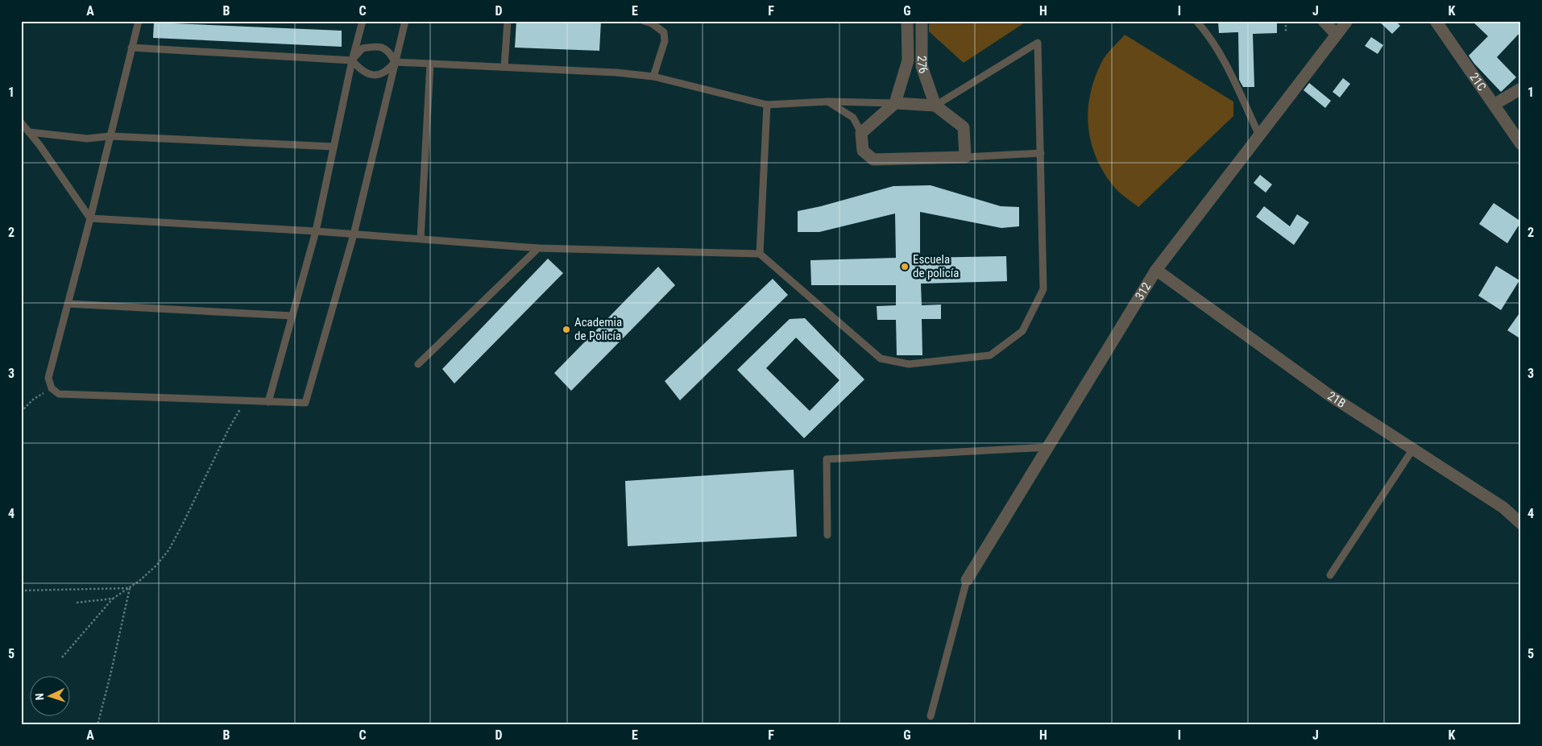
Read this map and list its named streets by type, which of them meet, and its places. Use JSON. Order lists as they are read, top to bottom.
{
  "streets": {
    "street": [
      "276",
      "21C",
      "312",
      "21B"
    ]
  },
  "crossings": [
    ["312", "21B"]
  ],
  "places": ["Escuela de policía", "Academia de Policía"],
  "north": "left",
  "grid": {
    "columns": [
      "A",
      "B",
      "C",
      "D",
      "E",
      "F",
      "G",
      "H",
      "I",
      "J",
      "K"
    ],
    "rows": [
      "1",
      "2",
      "3",
      "4",
      "5"
    ]
  }
}
